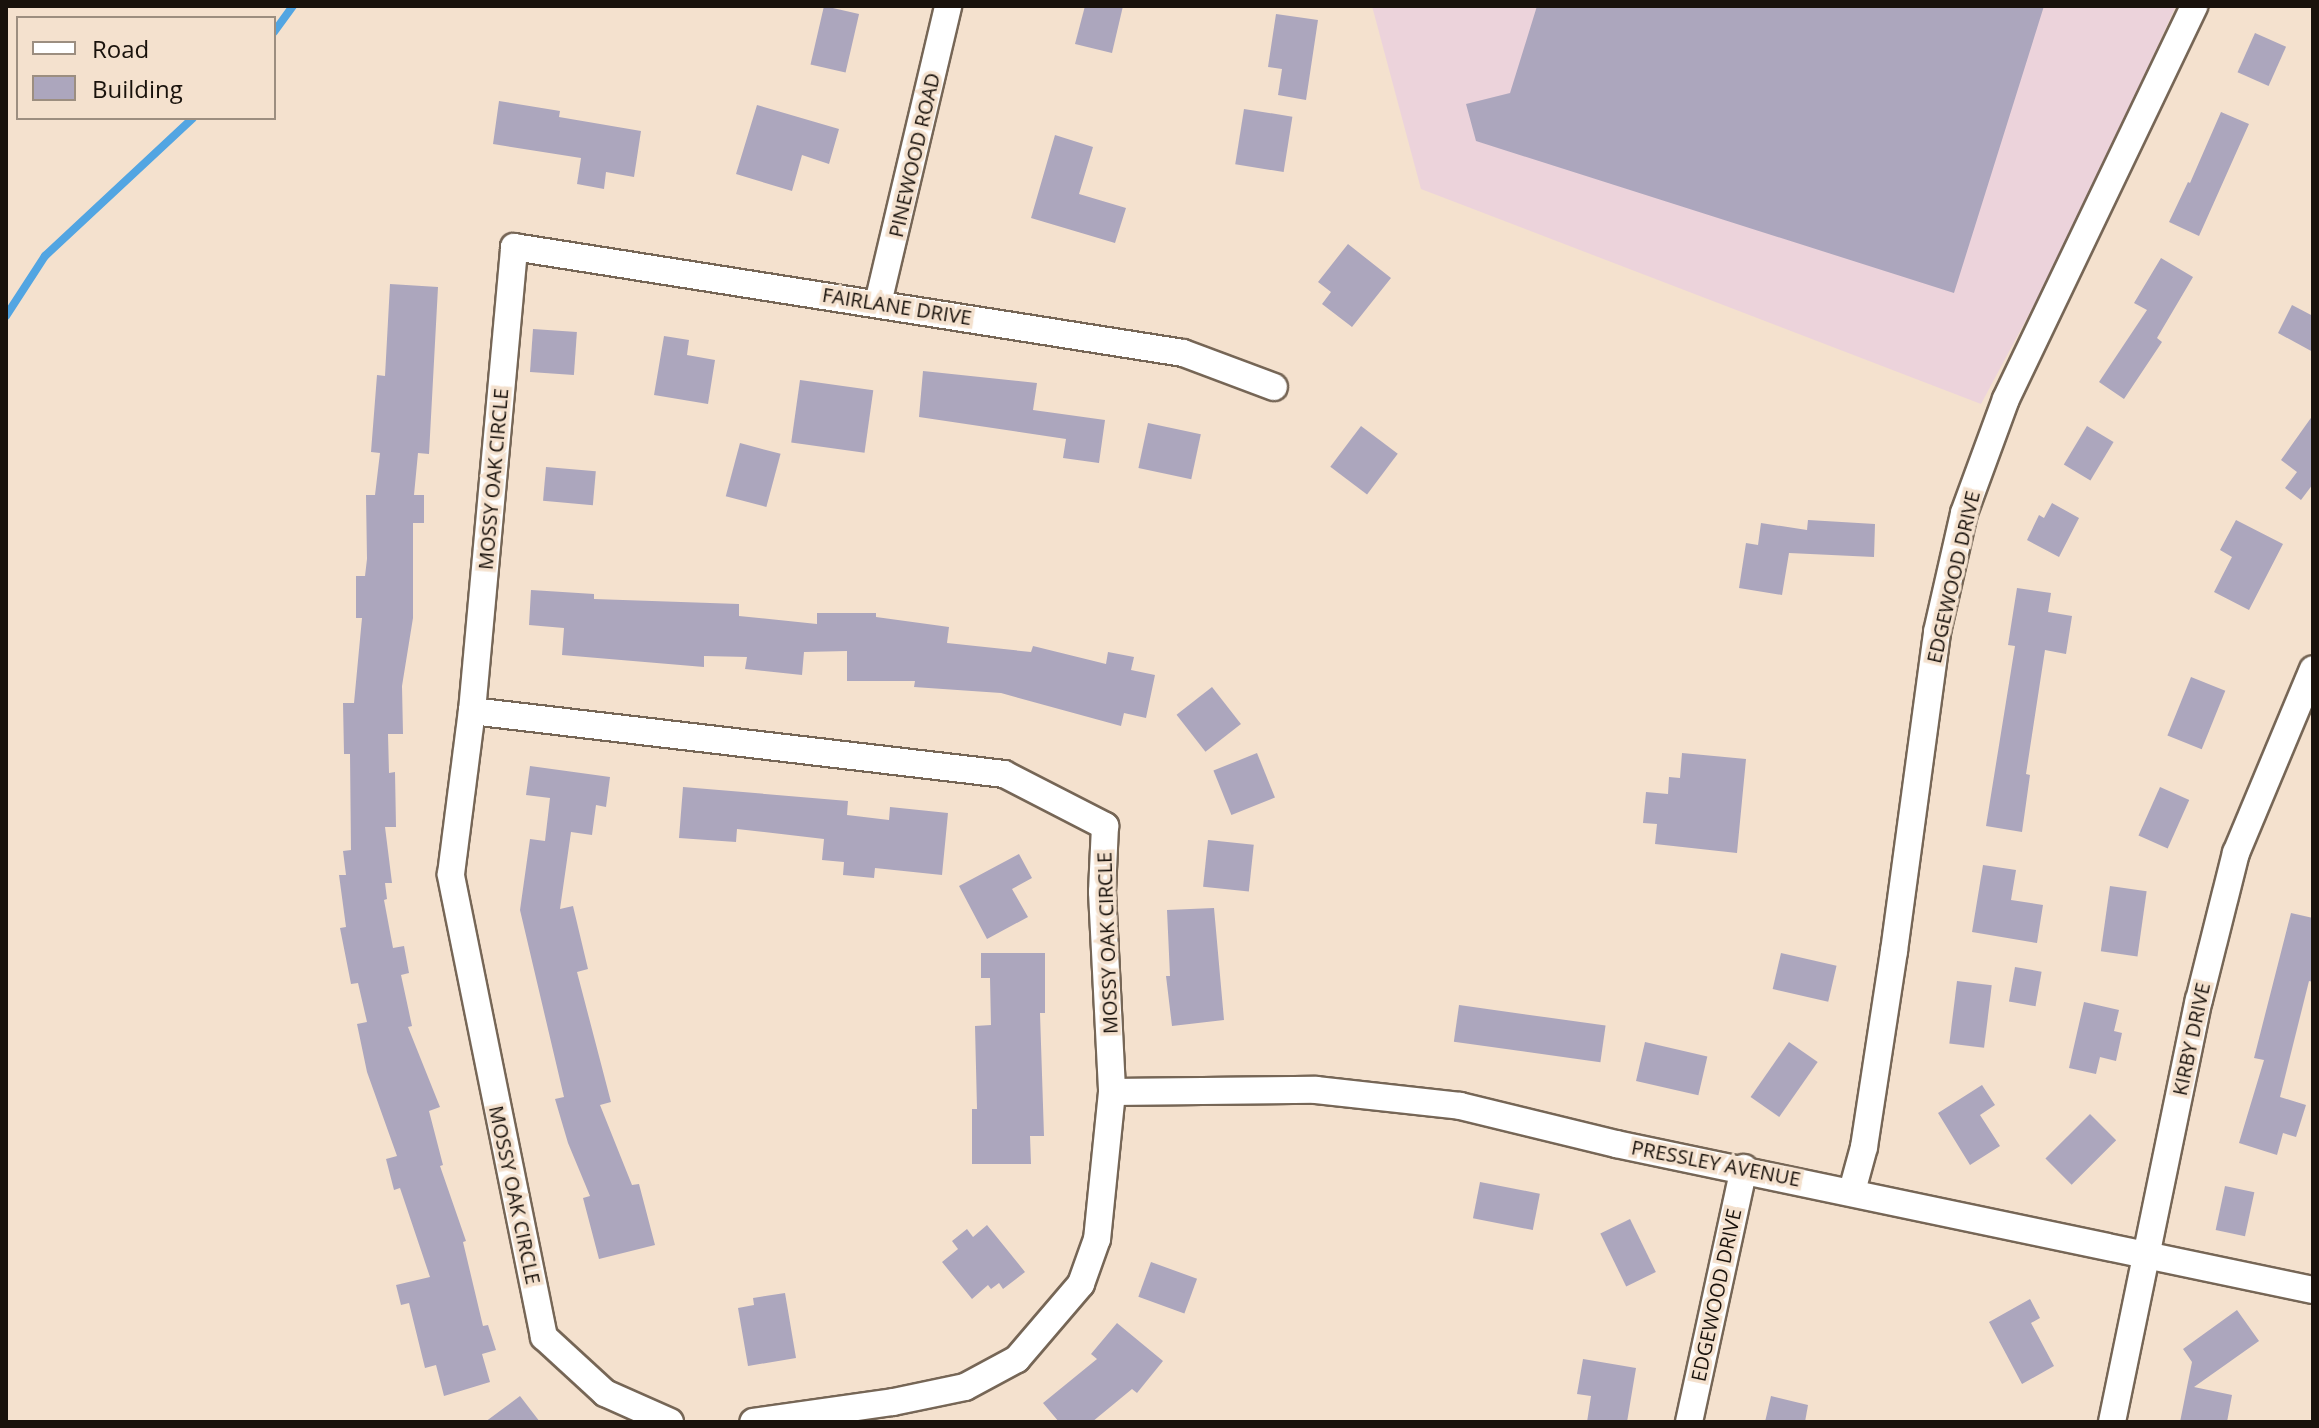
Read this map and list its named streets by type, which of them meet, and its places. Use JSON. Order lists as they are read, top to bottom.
{
  "streets": {
    "street": [
      "PINEWOOD ROAD",
      "FAIRLANE DRIVE",
      "MOSSY OAK CIRCLE",
      "EDGEWOOD DRIVE",
      "KIRBY DRIVE",
      "PRESSLEY AVENUE"
    ]
  },
  "crossings": [
    ["PINEWOOD ROAD", "FAIRLANE DRIVE"],
    ["FAIRLANE DRIVE", "MOSSY OAK CIRCLE"],
    ["MOSSY OAK CIRCLE", "PRESSLEY AVENUE"],
    ["EDGEWOOD DRIVE", "PRESSLEY AVENUE"],
    ["KIRBY DRIVE", "PRESSLEY AVENUE"]
  ],
  "legend": ["Road", "Building"]
}
